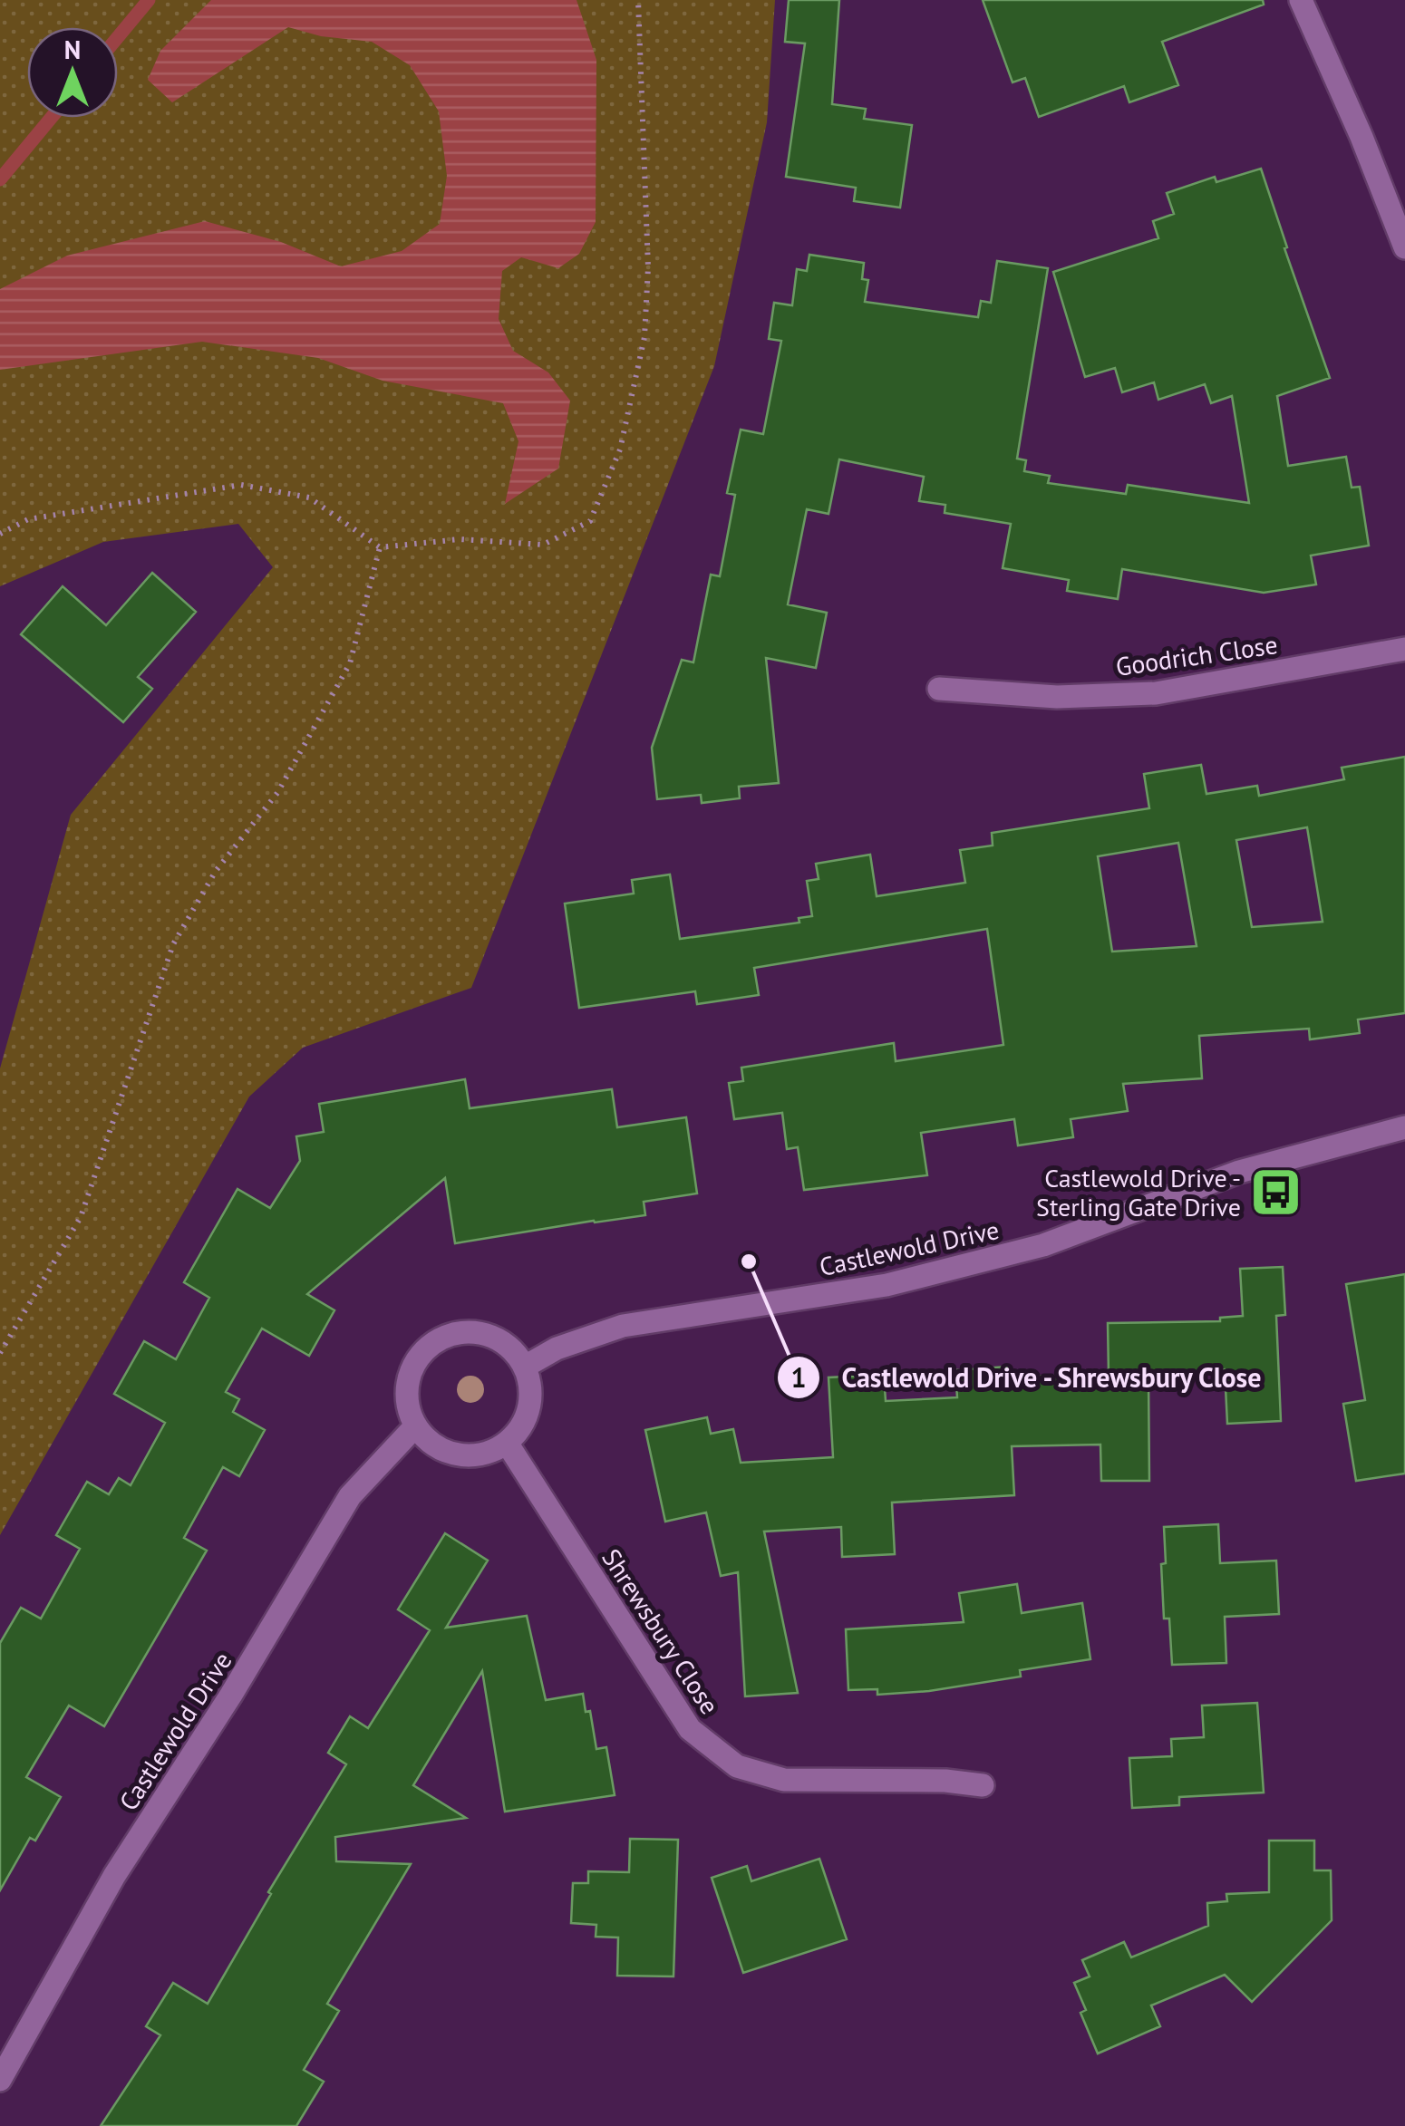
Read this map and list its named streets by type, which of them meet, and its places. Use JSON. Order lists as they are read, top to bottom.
{
  "streets": {
    "street": ["Goodrich Close", "Castlewold Drive", "Shrewsbury Close"]
  },
  "crossings": [
    ["Castlewold Drive", "Shrewsbury Close"]
  ],
  "places": {
    "bus stop": ["Castlewold Drive - Sterling Gate Drive"],
    "other": ["Castlewold Drive - Shrewsbury Close"]
  },
  "north": "top"
}
